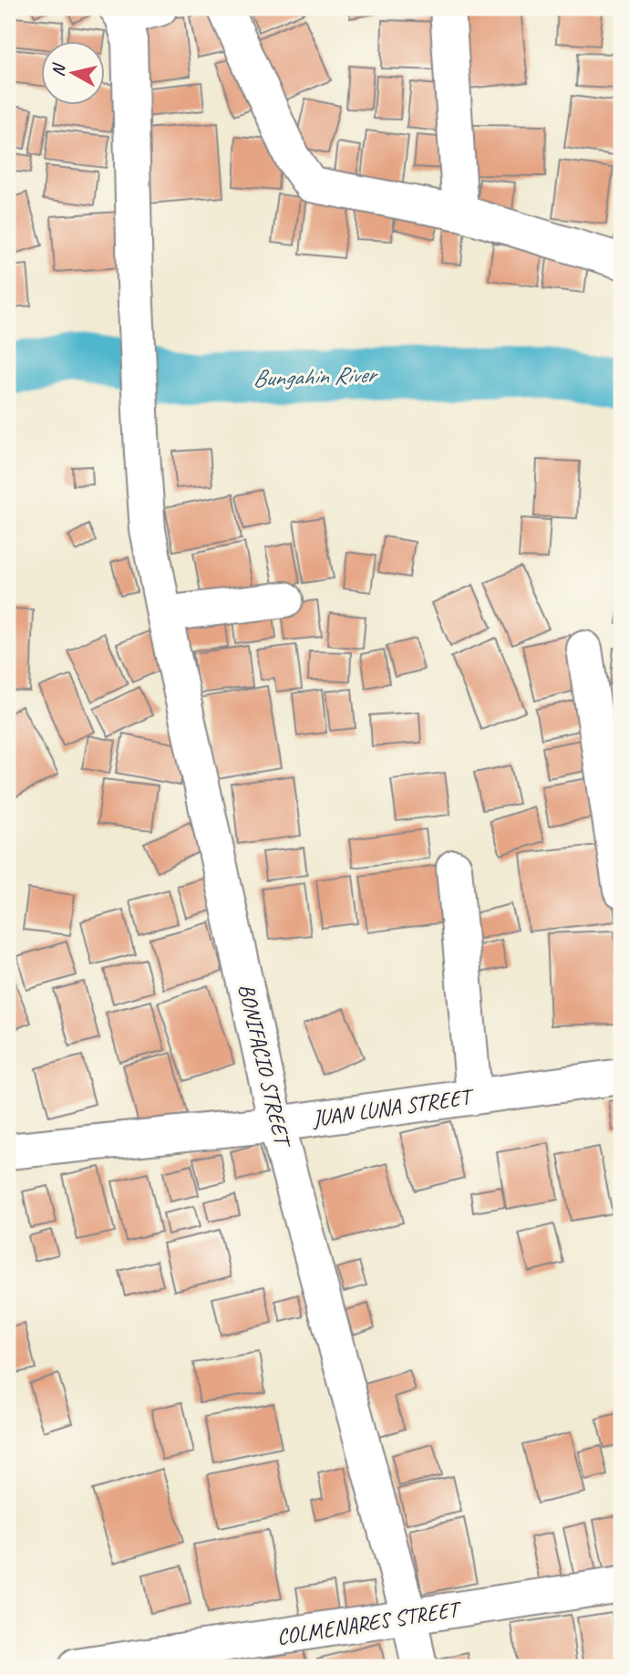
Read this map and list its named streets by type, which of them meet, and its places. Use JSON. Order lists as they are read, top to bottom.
{
  "streets": {
    "street": ["BONIFACIO STREET", "JUAN LUNA STREET", "COLMENARES STREET"]
  },
  "crossings": [
    ["BONIFACIO STREET", "JUAN LUNA STREET"],
    ["BONIFACIO STREET", "COLMENARES STREET"]
  ],
  "water": ["Bungahin River"],
  "north": "left"
}
